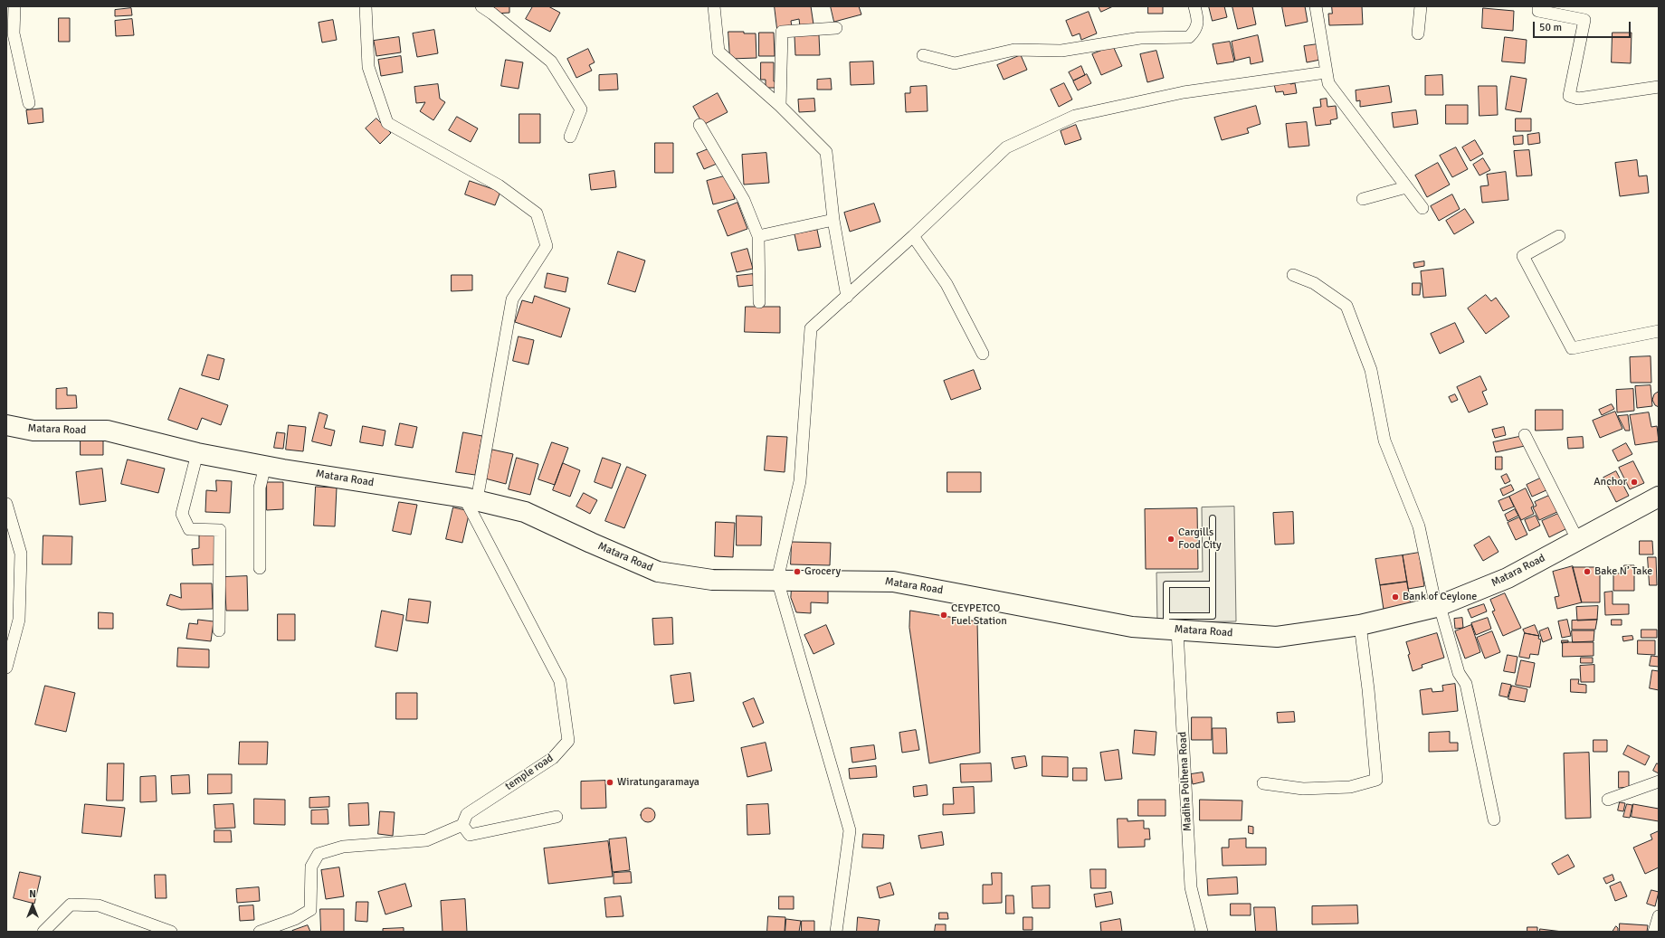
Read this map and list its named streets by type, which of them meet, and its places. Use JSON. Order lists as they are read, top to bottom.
{
  "streets": {
    "highway": ["Matara Road"],
    "street": ["temple road", "Madiha Polhena Road"]
  },
  "crossings": [
    ["Matara Road", "temple road"],
    ["Matara Road", "Madiha Polhena Road"]
  ],
  "places": [
    "Anchor",
    "Cargills Food City",
    "Grocery",
    "Bake N’ Take",
    "Bank of Ceylone",
    "CEYPETCO Fuel Station",
    "Wiratungaramaya"
  ],
  "scale_bar": "50 m",
  "north": "top"
}
